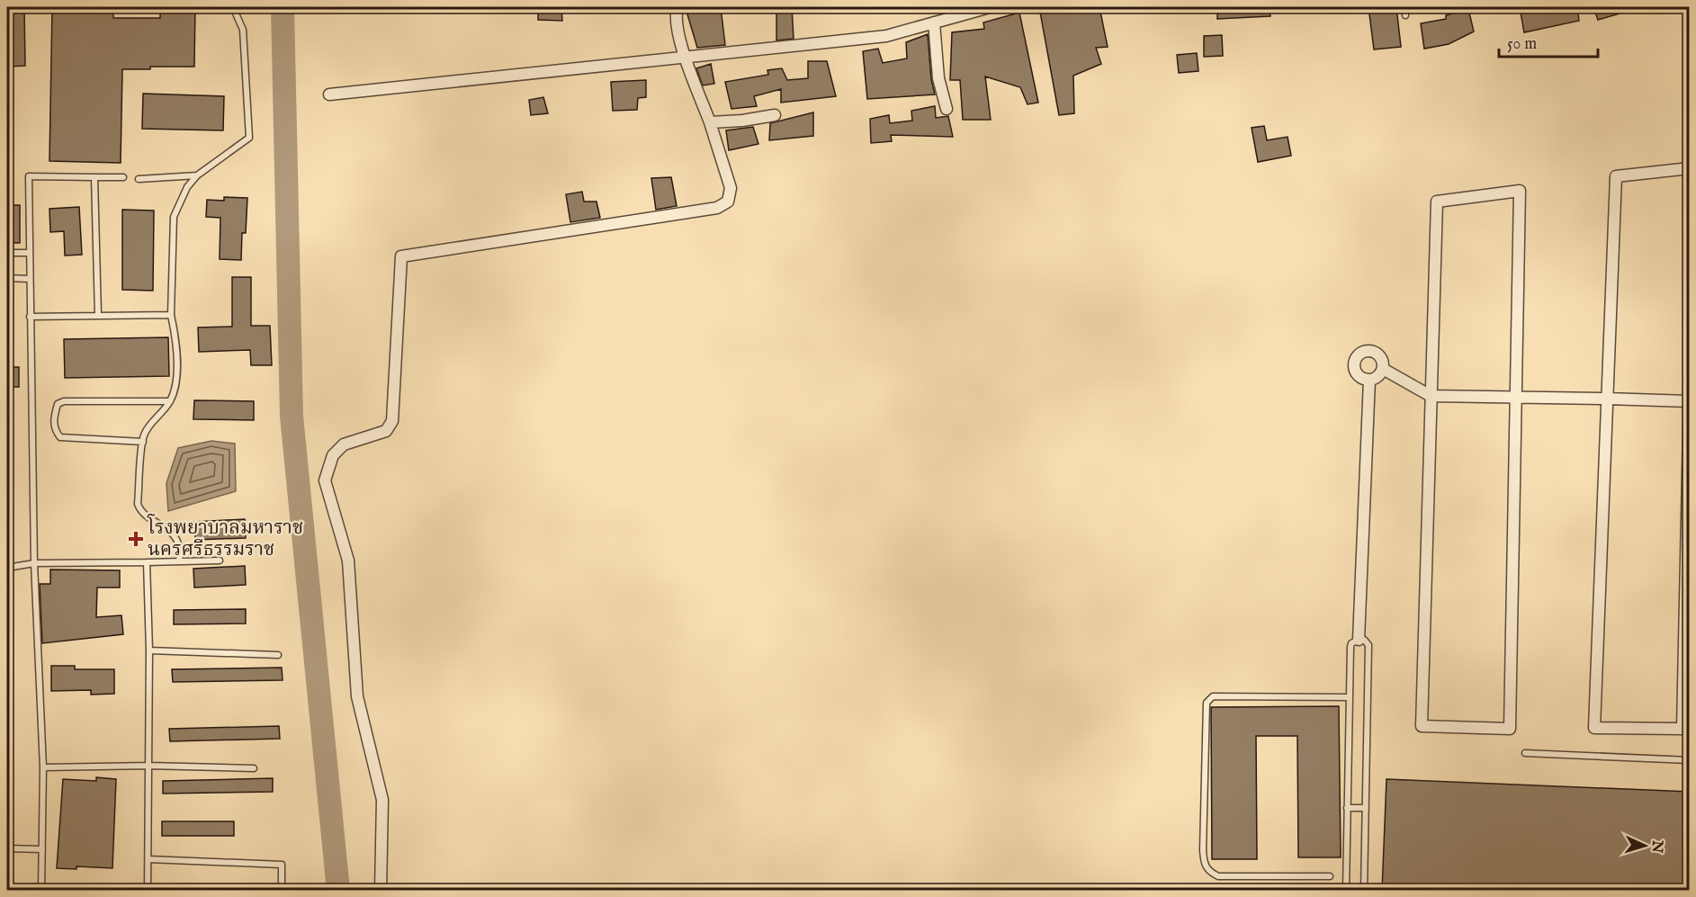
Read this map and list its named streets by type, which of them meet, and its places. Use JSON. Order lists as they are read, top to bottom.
{
  "places": {
    "health": ["โรงพยาบาลมหาราช นครศรีธรรมราช"]
  },
  "scale_bar": "50 m",
  "north": "right"
}
